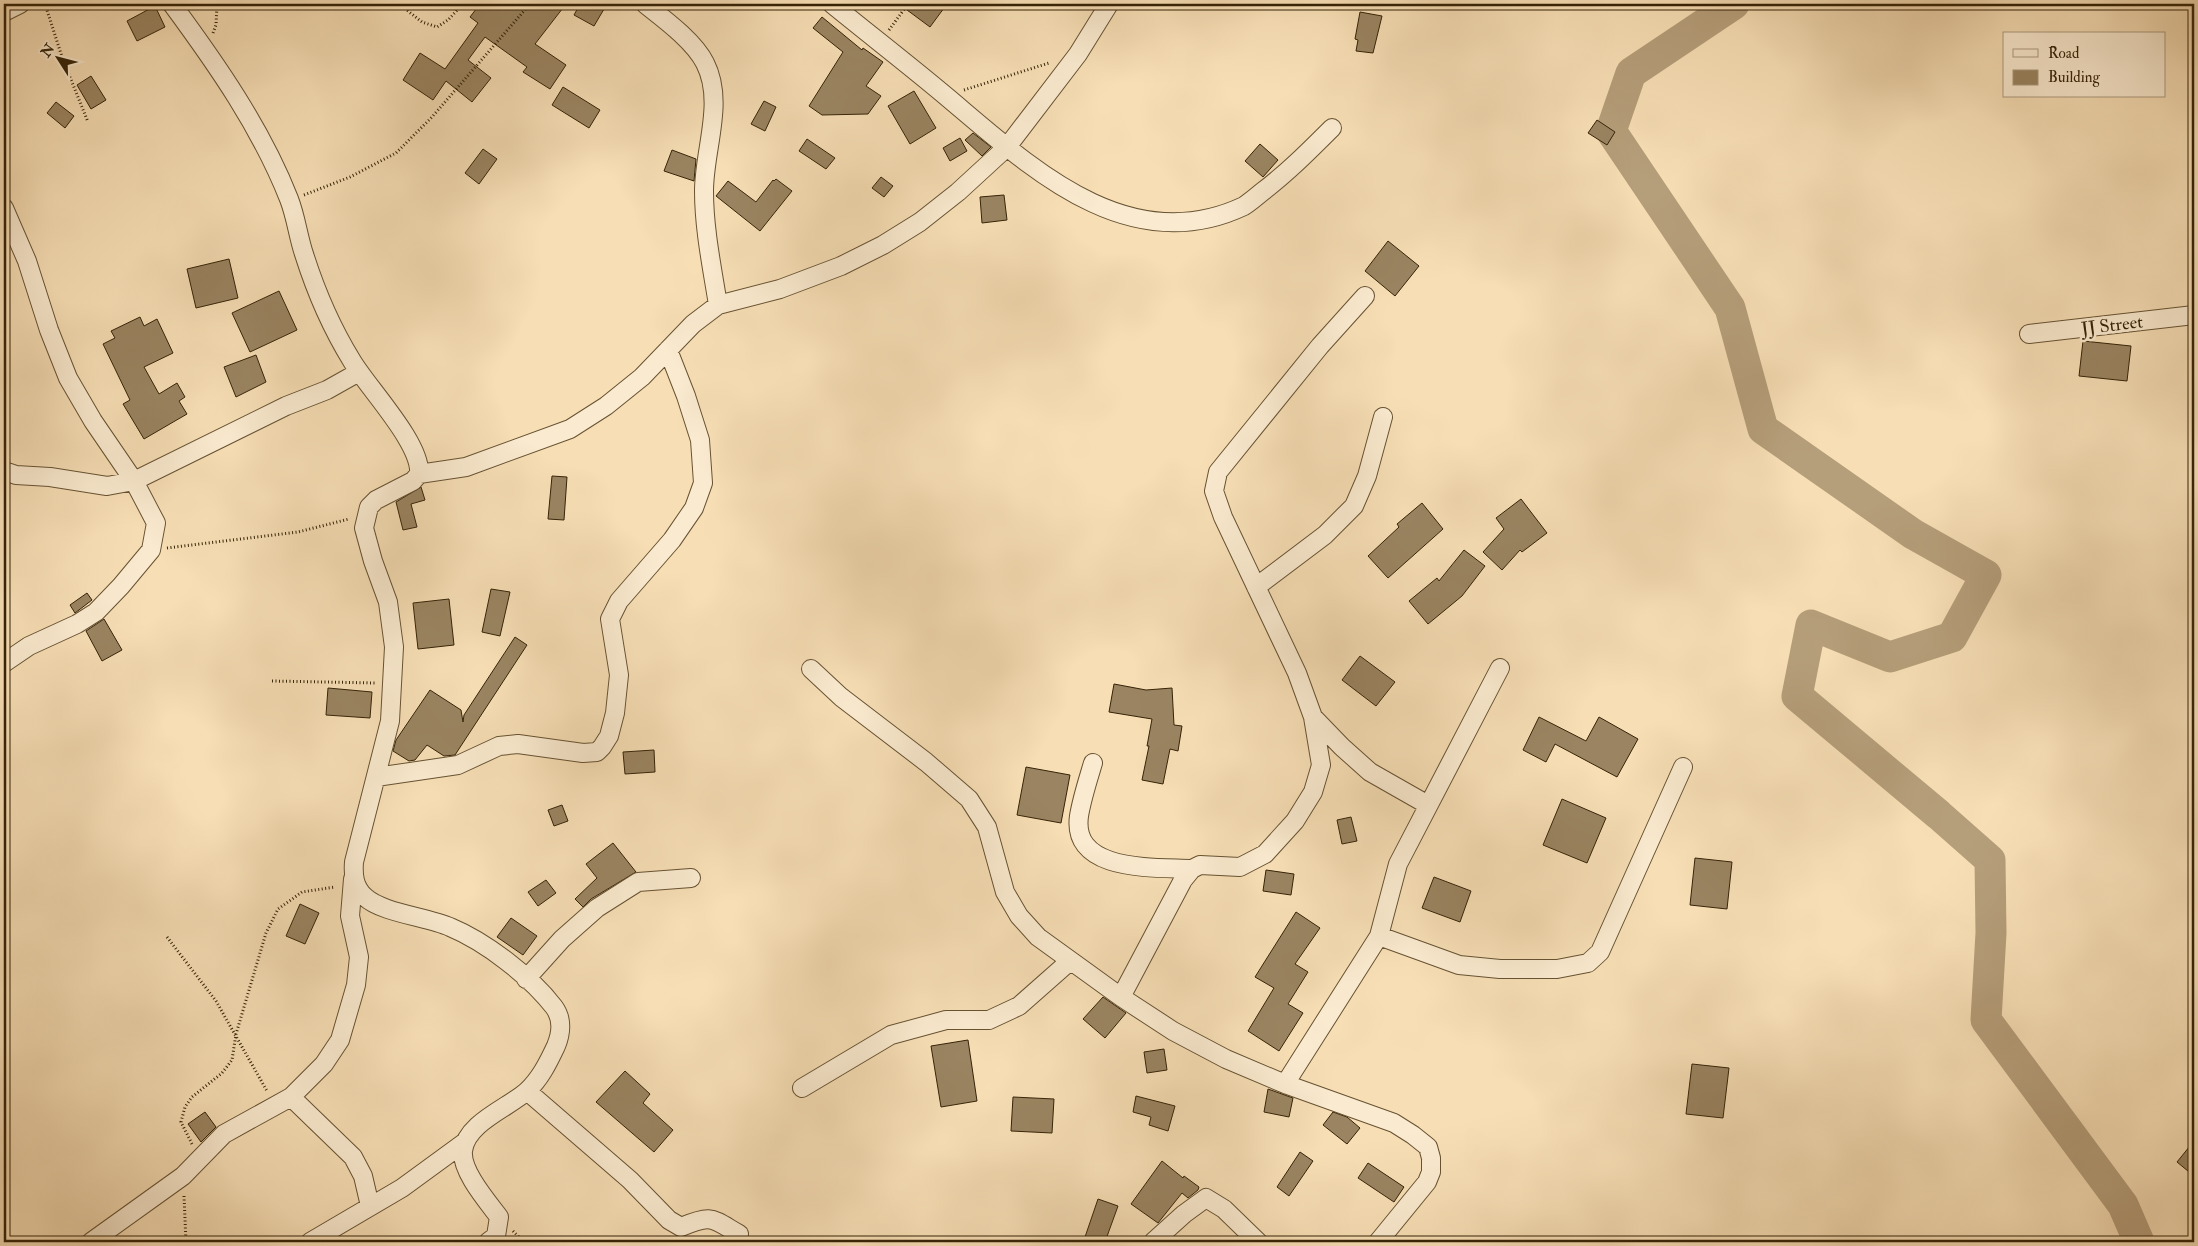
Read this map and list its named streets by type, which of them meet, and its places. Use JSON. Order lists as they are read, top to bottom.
{
  "streets": {
    "street": ["JJ Street"]
  },
  "legend": ["Road", "Building"],
  "north": "top left"
}
